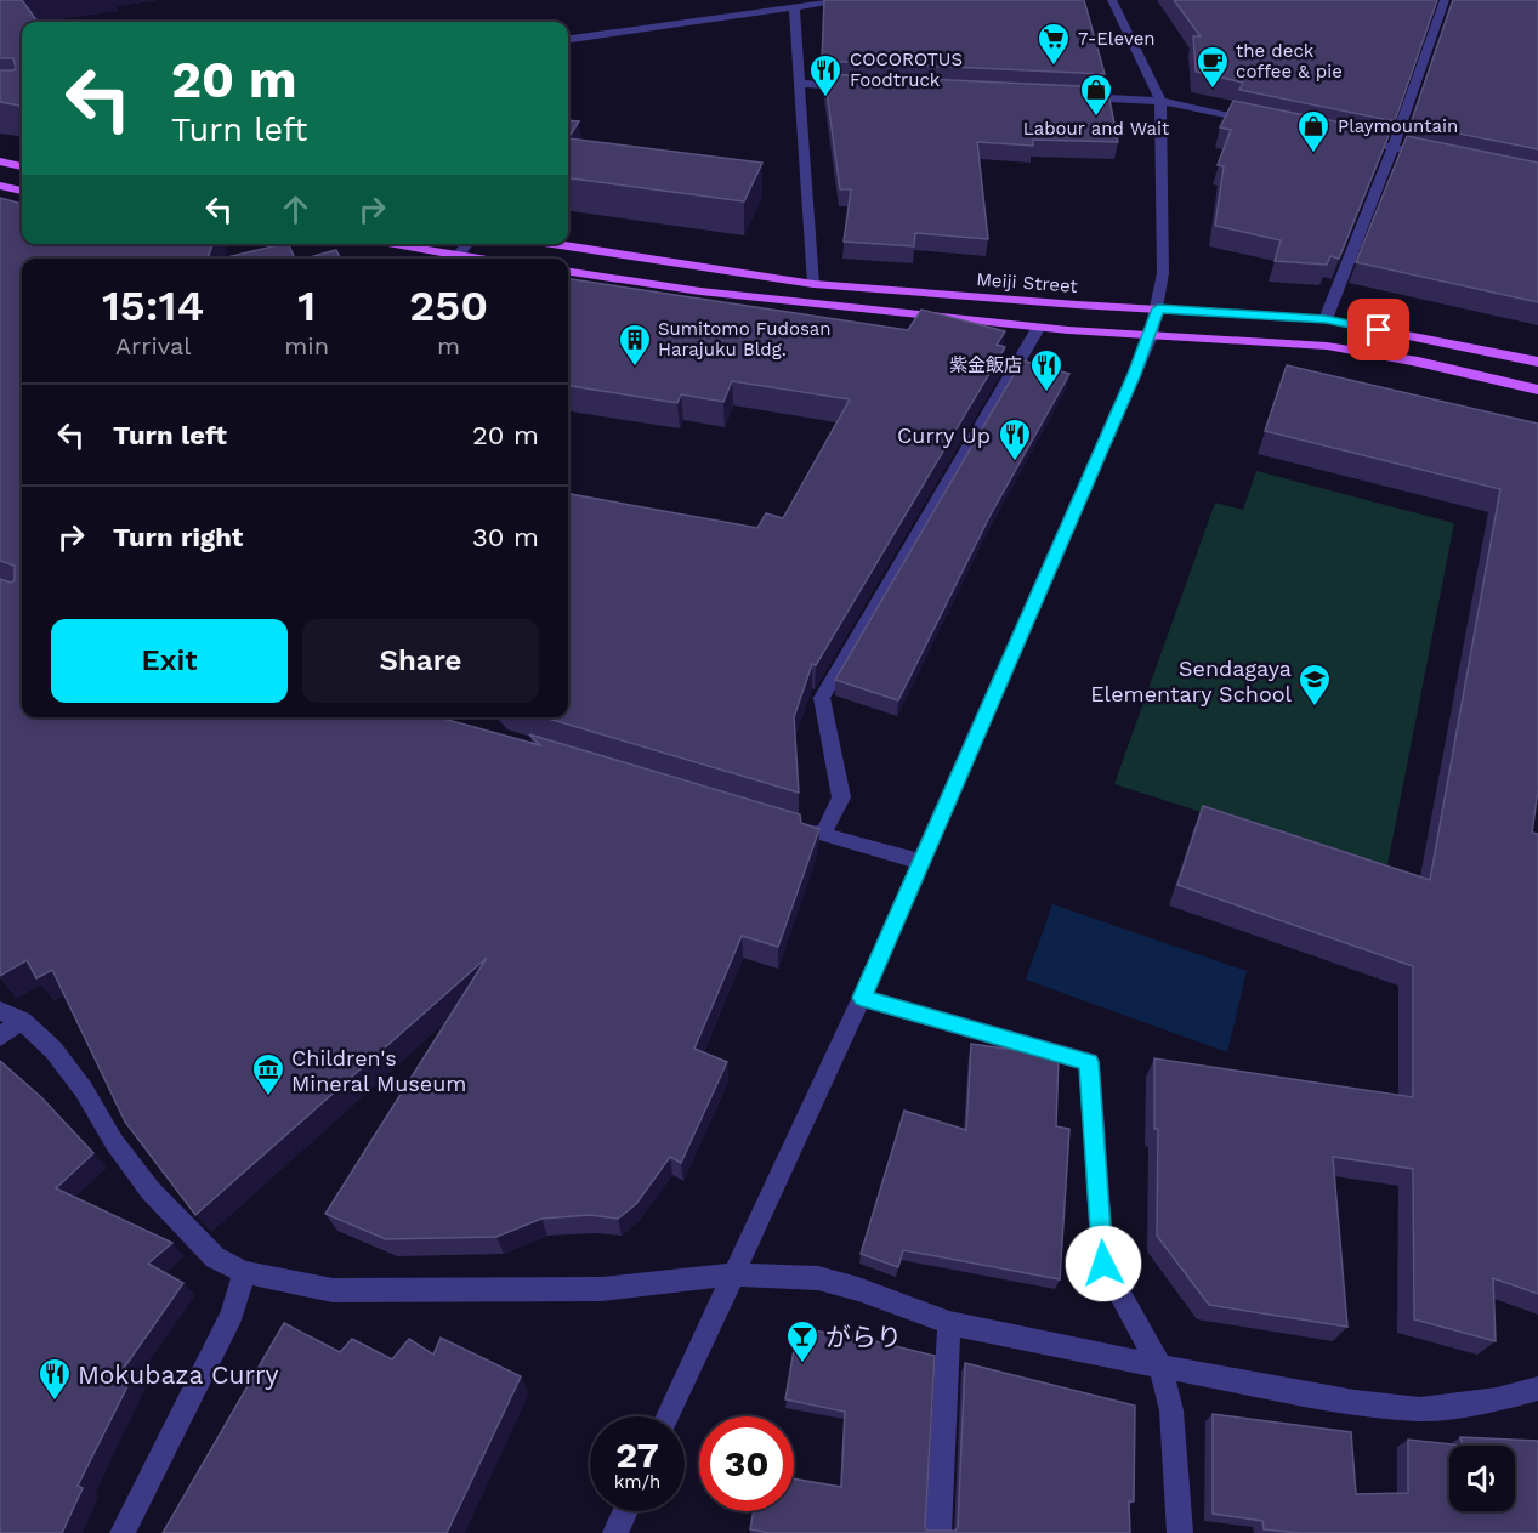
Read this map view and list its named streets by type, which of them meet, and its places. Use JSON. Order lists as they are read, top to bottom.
{
  "streets": {
    "main road": ["Meiji Street"]
  },
  "places": {
    "supermarket": ["7-Eleven"],
    "cafe": ["the deck coffee & pie"],
    "restaurant": [
      "COCOROTUS Foodtruck",
      "紫金飯店",
      "Curry Up",
      "Mokubaza Curry"
    ],
    "shop": ["Labour and Wait", "Playmountain"],
    "building": ["Sumitomo Fudosan Harajuku Bldg."],
    "school or university": ["Sendagaya Elementary School"],
    "museum": ["Children's Mineral Museum"],
    "bar": ["がらり"]
  },
  "page": {
    "turn": ["20 m", "Turn left"],
    "eta": [
      "15:14",
      "Arrival",
      "1",
      "min",
      "250",
      "m"
    ],
    "list": [
      {
        "name": "Turn left",
        "value": "20 m"
      },
      {
        "name": "Turn right",
        "value": "30 m"
      }
    ],
    "buttons": ["Exit", "Share"],
    "speed": "27 km/h",
    "limit": "30"
  }
}
